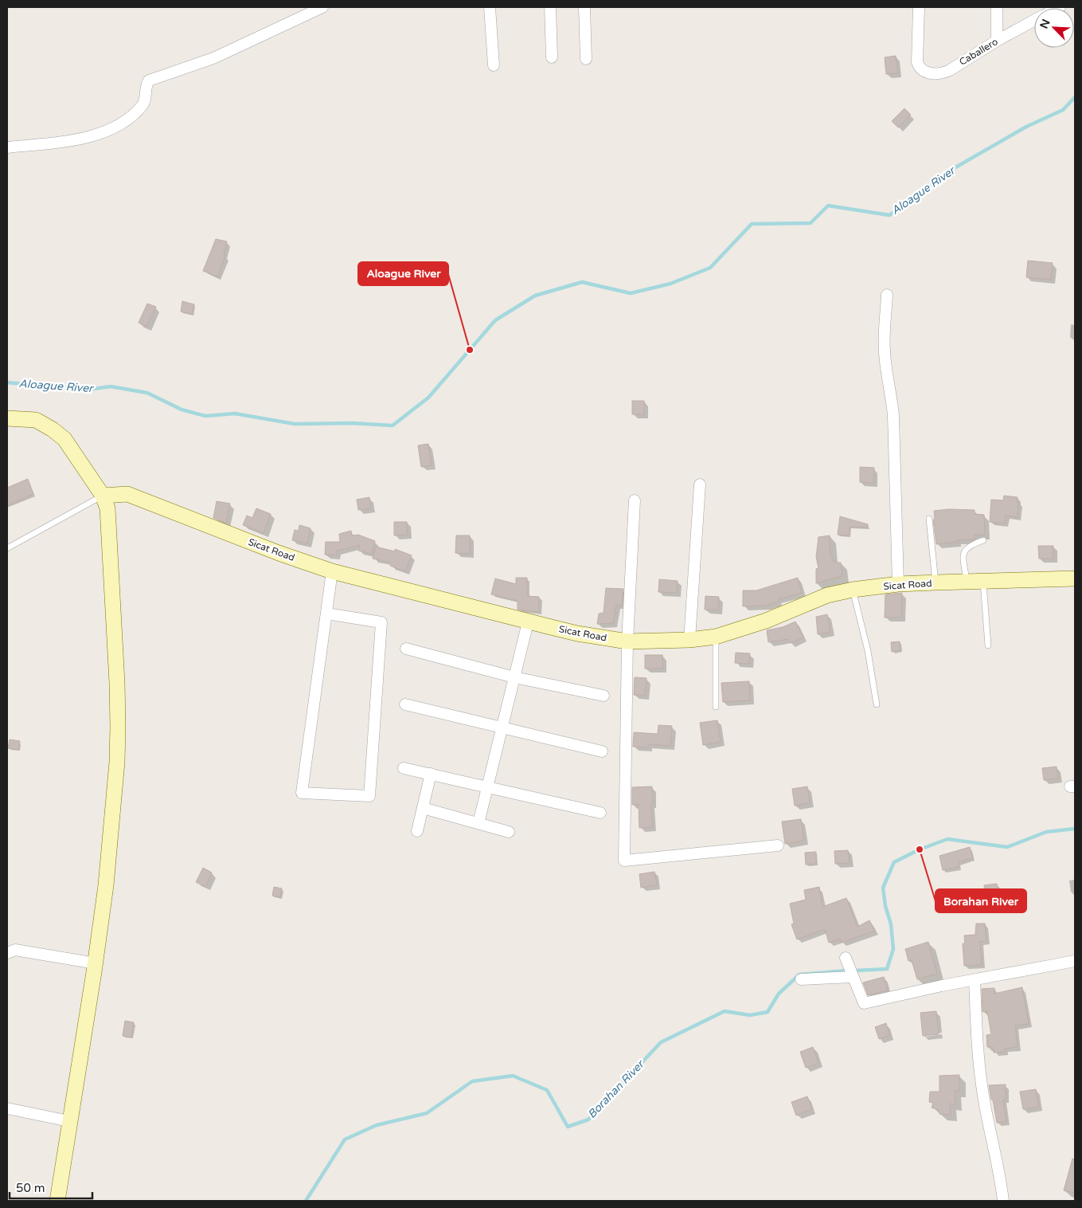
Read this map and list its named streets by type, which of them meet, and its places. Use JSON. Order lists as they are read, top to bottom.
{
  "streets": {
    "street": ["Caballero", "Sicat Road"]
  },
  "water": ["Aloague River", "Borahan River"],
  "places": ["Aloague River", "Borahan River"],
  "scale_bar": "50 m",
  "north": "top left"
}
